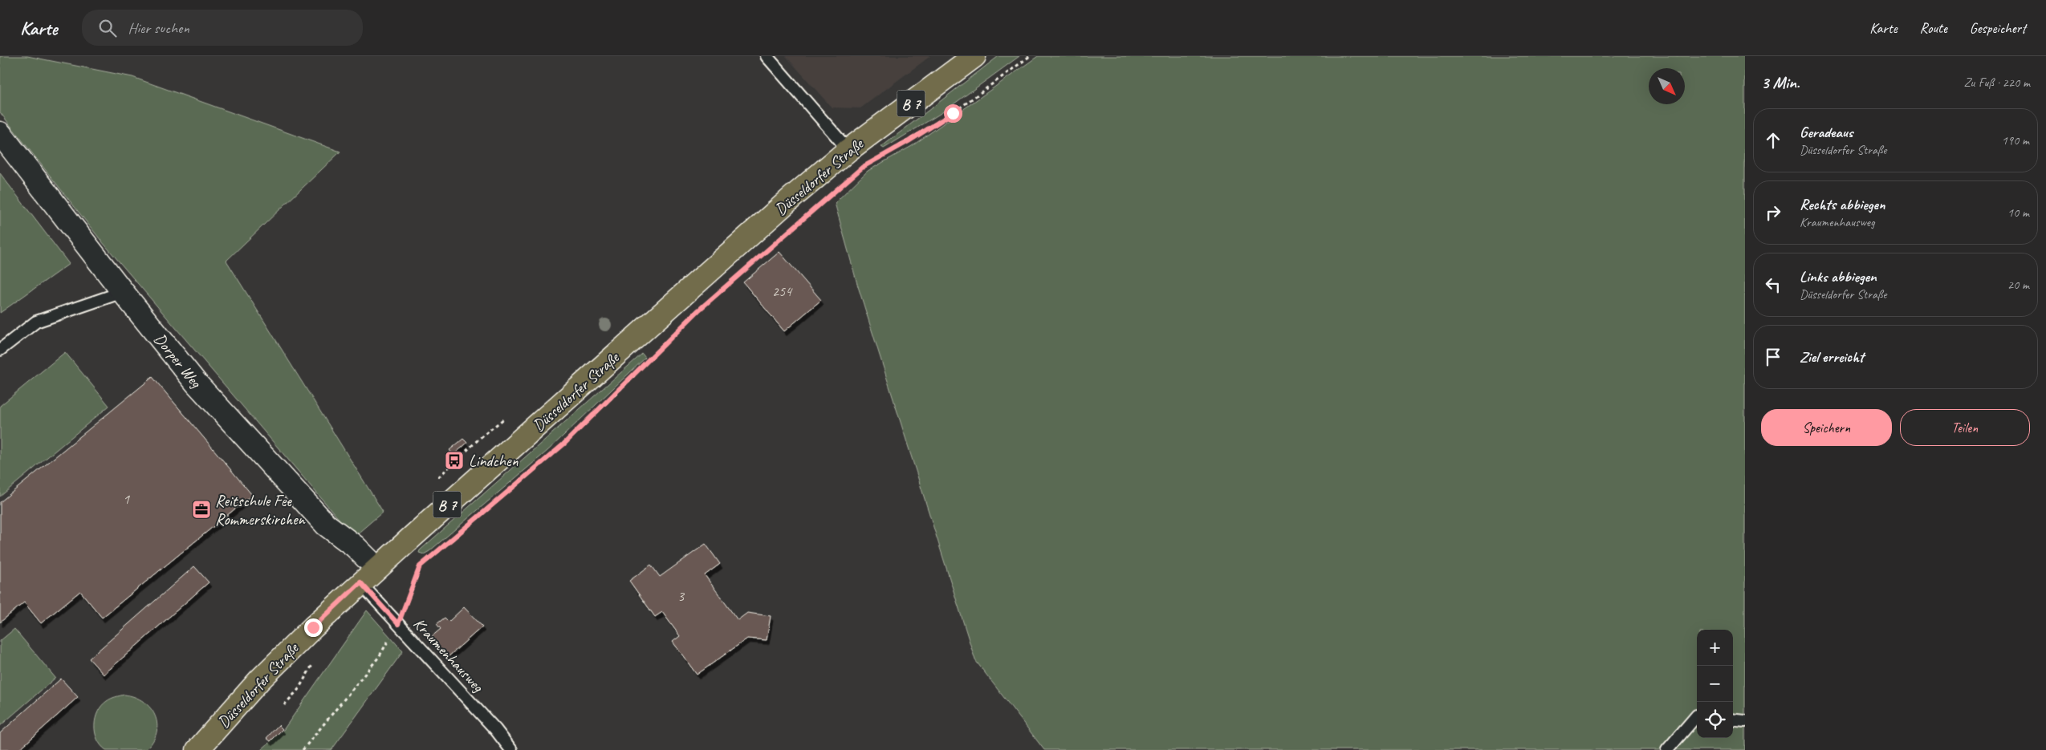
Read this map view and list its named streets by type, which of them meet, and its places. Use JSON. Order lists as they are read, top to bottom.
{
  "streets": {
    "main road": ["B 7", "Düsseldorfer Straße"],
    "street": ["Dorper Weg"],
    "lane": ["Kraumenhausweg"]
  },
  "crossings": [
    ["Düsseldorfer Straße", "Dorper Weg"],
    ["Düsseldorfer Straße", "Kraumenhausweg"]
  ],
  "places": {
    "bus stop": ["Lindchen"],
    "office": ["Reitschule Fee Rommerskirchen"]
  },
  "house_numbers": ["254", "1", "3"],
  "north": "bottom right",
  "page": {
    "header": "Karte",
    "search": "Hier suchen",
    "nav": ["Karte", "Route", "Gespeichert"],
    "heading": ["3 Min.", "Zu Fuß · 220 m"],
    "list": [
      ["Geradeaus", "Düsseldorfer Straße", "190 m"],
      ["Rechts abbiegen", "Kraumenhausweg", "10 m"],
      ["Links abbiegen", "Düsseldorfer Straße", "20 m"],
      "Ziel erreicht"
    ],
    "buttons": ["Speichern", "Teilen"],
    "map_buttons": ["+", "−"]
  }
}
